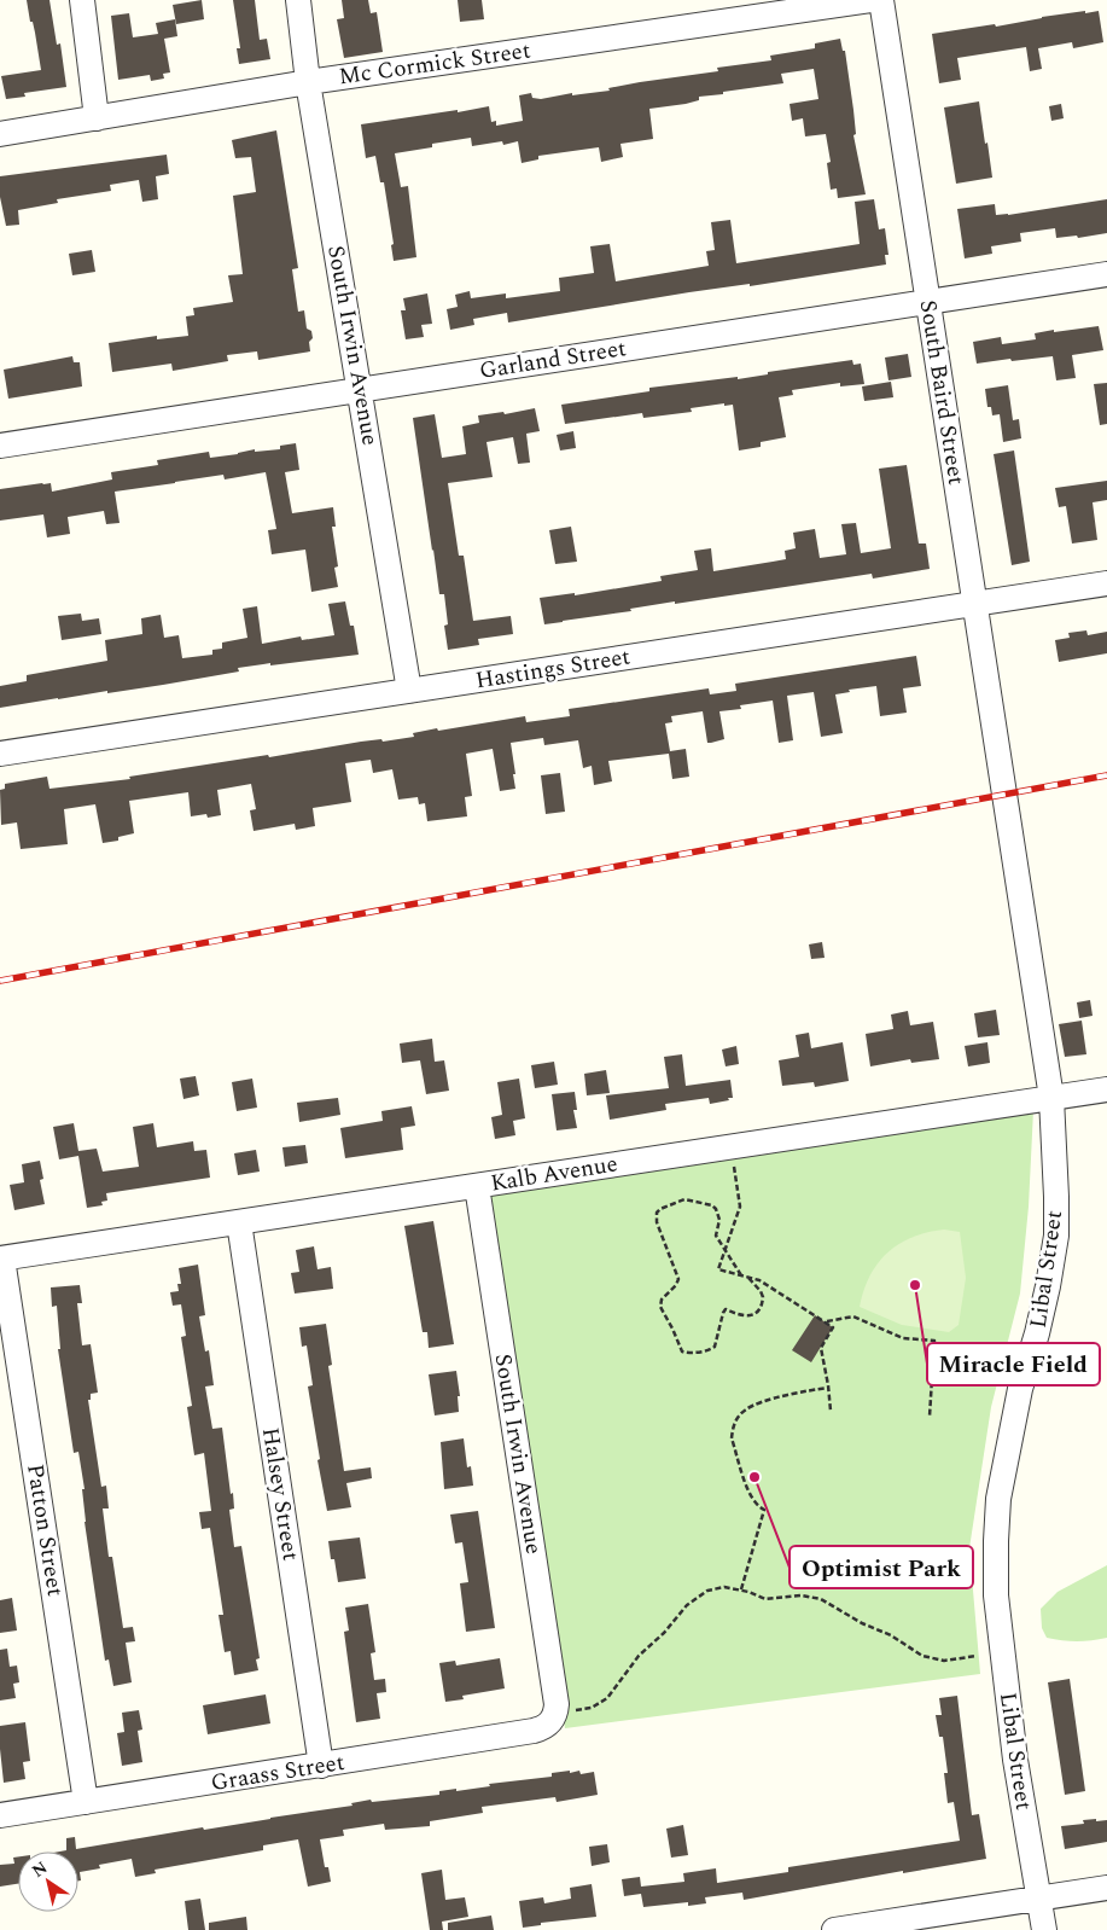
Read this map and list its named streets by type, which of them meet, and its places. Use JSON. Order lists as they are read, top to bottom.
{
  "streets": {
    "street": [
      "Mc Cormick Street",
      "South Irwin Avenue",
      "Garland Street",
      "South Baird Street",
      "Hastings Street",
      "Kalb Avenue",
      "Libal Street",
      "Halsey Street",
      "Patton Street",
      "Graass Street"
    ]
  },
  "crossings": [
    ["Mc Cormick Street", "South Irwin Avenue"],
    ["South Irwin Avenue", "Garland Street"],
    ["South Irwin Avenue", "Hastings Street"],
    ["South Irwin Avenue", "Kalb Avenue"],
    ["South Irwin Avenue", "Graass Street"],
    ["Garland Street", "South Baird Street"],
    ["South Baird Street", "Hastings Street"],
    ["South Baird Street", "Libal Street"],
    ["Kalb Avenue", "Libal Street"],
    ["Kalb Avenue", "Halsey Street"],
    ["Kalb Avenue", "Patton Street"],
    ["Halsey Street", "Graass Street"],
    ["Patton Street", "Graass Street"]
  ],
  "places": ["Miracle Field", "Optimist Park"],
  "north": "top left"
}
